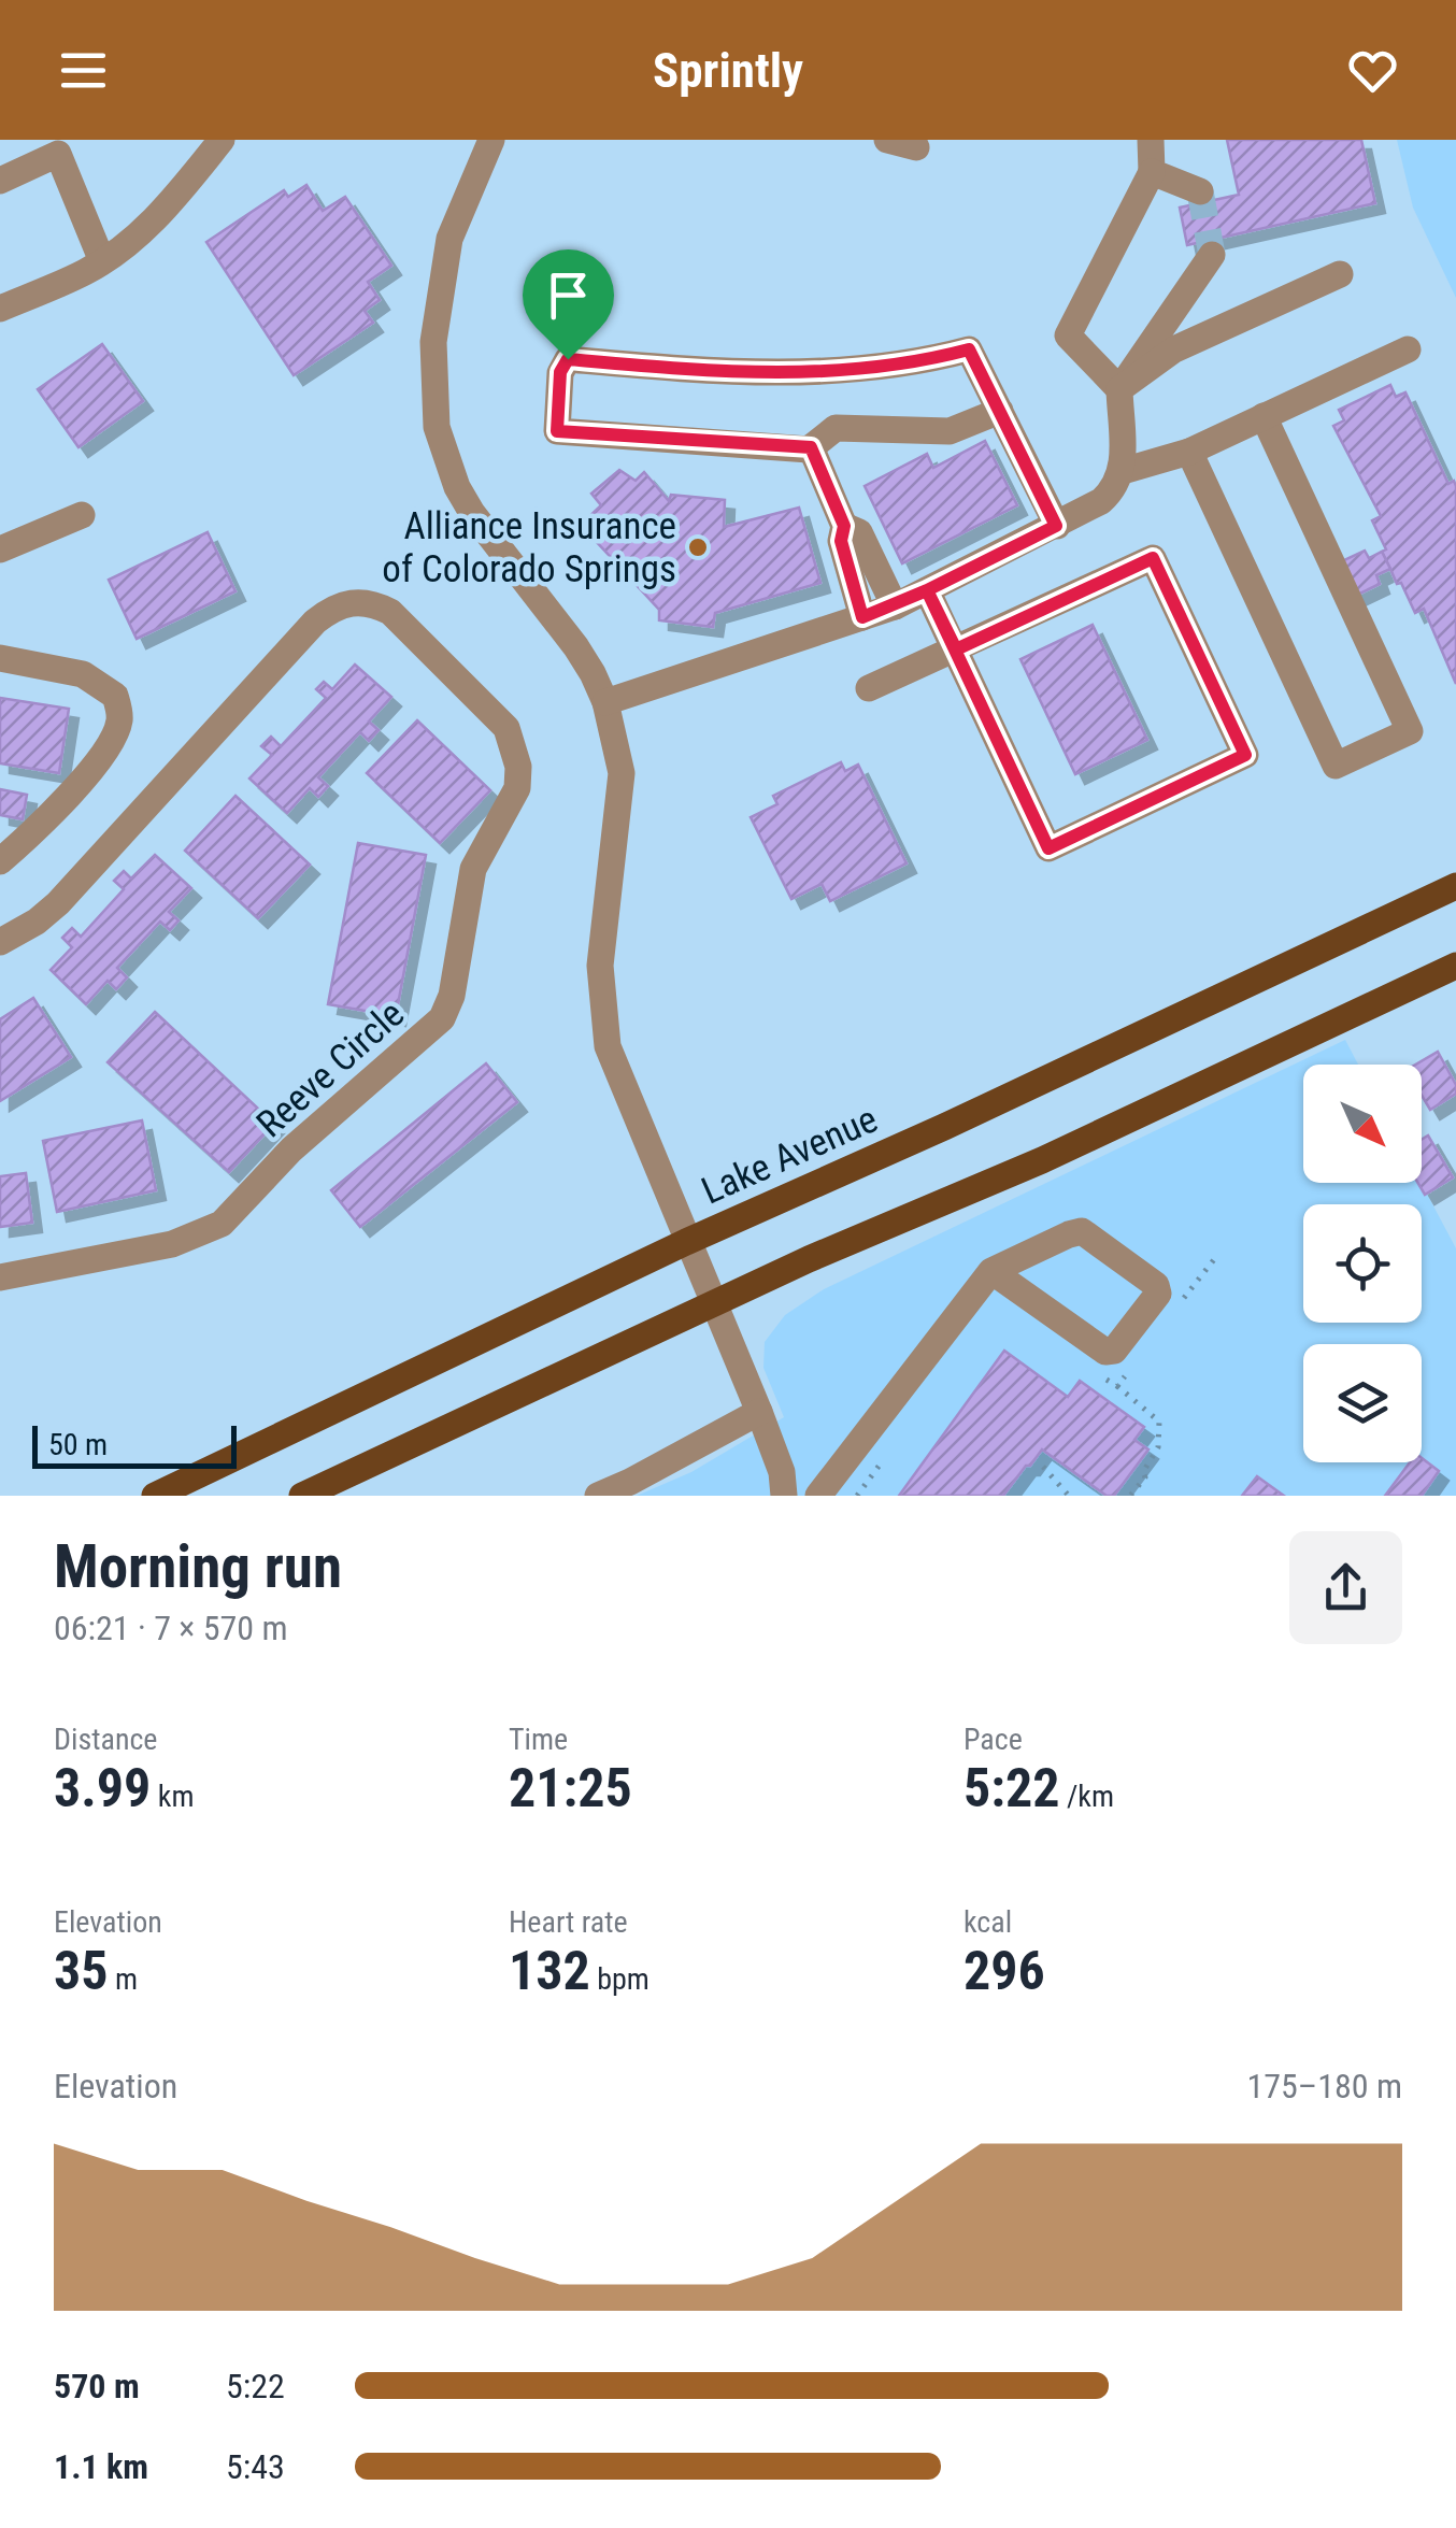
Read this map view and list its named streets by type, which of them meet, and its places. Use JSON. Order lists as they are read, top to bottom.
{
  "streets": {
    "main road": ["Lake Avenue"],
    "street": ["Reeve Circle"]
  },
  "places": ["Alliance Insurance of Colorado Springs"],
  "scale_bar": "50 m",
  "north": "bottom right",
  "page": {
    "header": "Sprintly",
    "scale": "50 m",
    "heading": ["Morning run", "06:21 · 7 × 570 m"],
    "stats": [
      ["Distance", "3.99 km"],
      ["Time", "21:25"],
      ["Pace", "5:22 /km"],
      ["Elevation", "35 m"],
      ["Heart rate", "132 bpm"],
      ["kcal", "296"]
    ],
    "chart": ["Elevation", "175–180 m"],
    "list": [
      {
        "name": "570 m",
        "note": "5:22"
      },
      {
        "name": "1.1 km",
        "note": "5:43"
      }
    ]
  }
}
